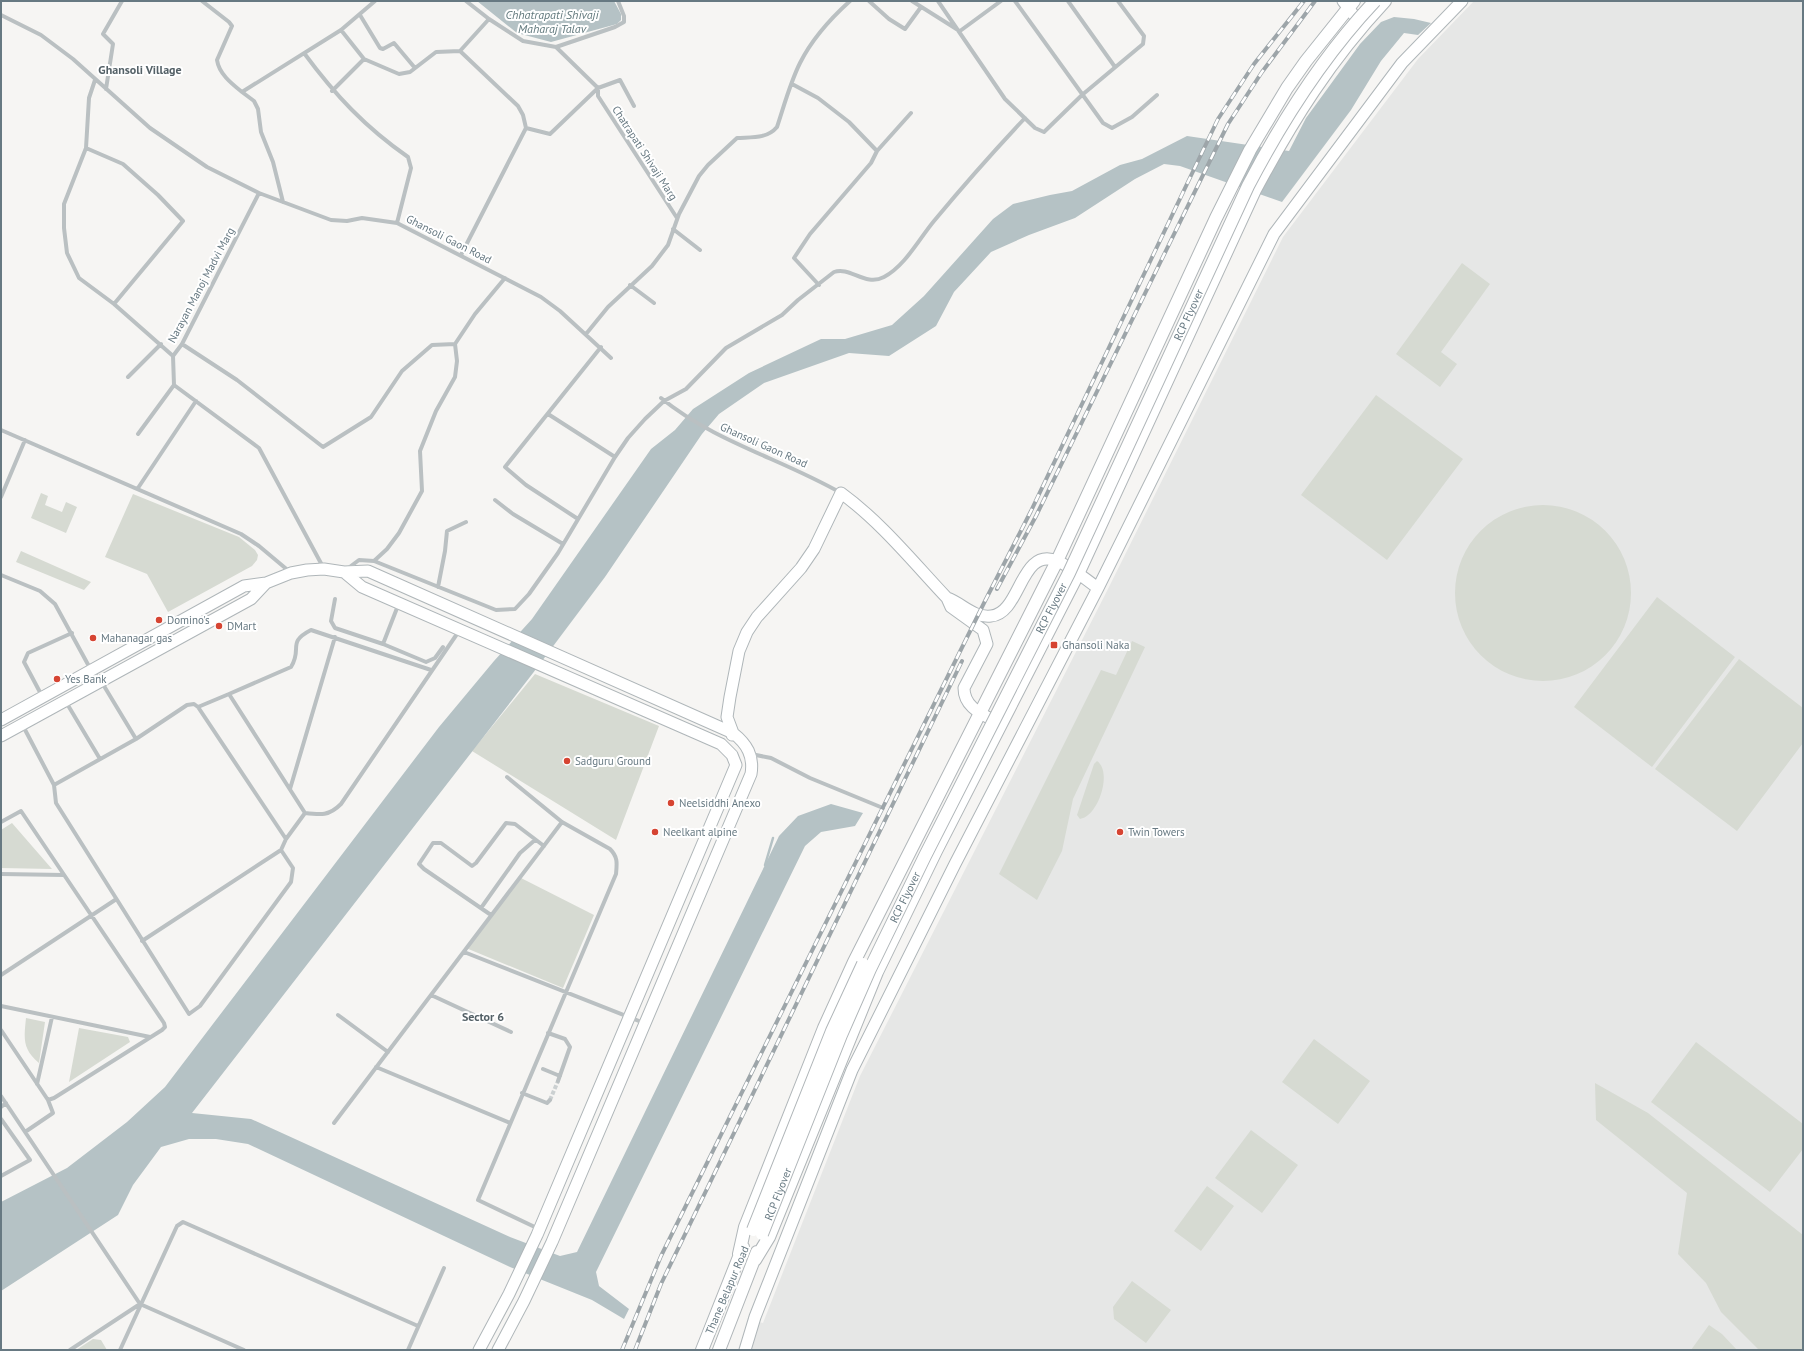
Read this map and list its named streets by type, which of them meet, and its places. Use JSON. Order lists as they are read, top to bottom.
{
  "streets": {
    "main road": ["RCP Flyover", "Thane Belapur Road"],
    "street": ["Chatrapati Shivaji Marg", "Ghansoli Gaon Road", "Narayan Manoj Madvi Marg"]
  },
  "crossings": [
    ["Ghansoli Gaon Road", "Narayan Manoj Madvi Marg"],
    ["RCP Flyover", "Thane Belapur Road"]
  ],
  "districts": ["Ghansoli Village", "Sector 6"],
  "water": ["Chhatrapati Shivaji Maharaj Talav"],
  "places": {
    "other": [
      "Domino's",
      "DMart",
      "Mahanagar gas",
      "Yes Bank",
      "Sadguru Ground",
      "Neelsiddhi Anexo",
      "Neelkant alpine",
      "Twin Towers"
    ],
    "transit": ["Ghansoli Naka"]
  }
}
